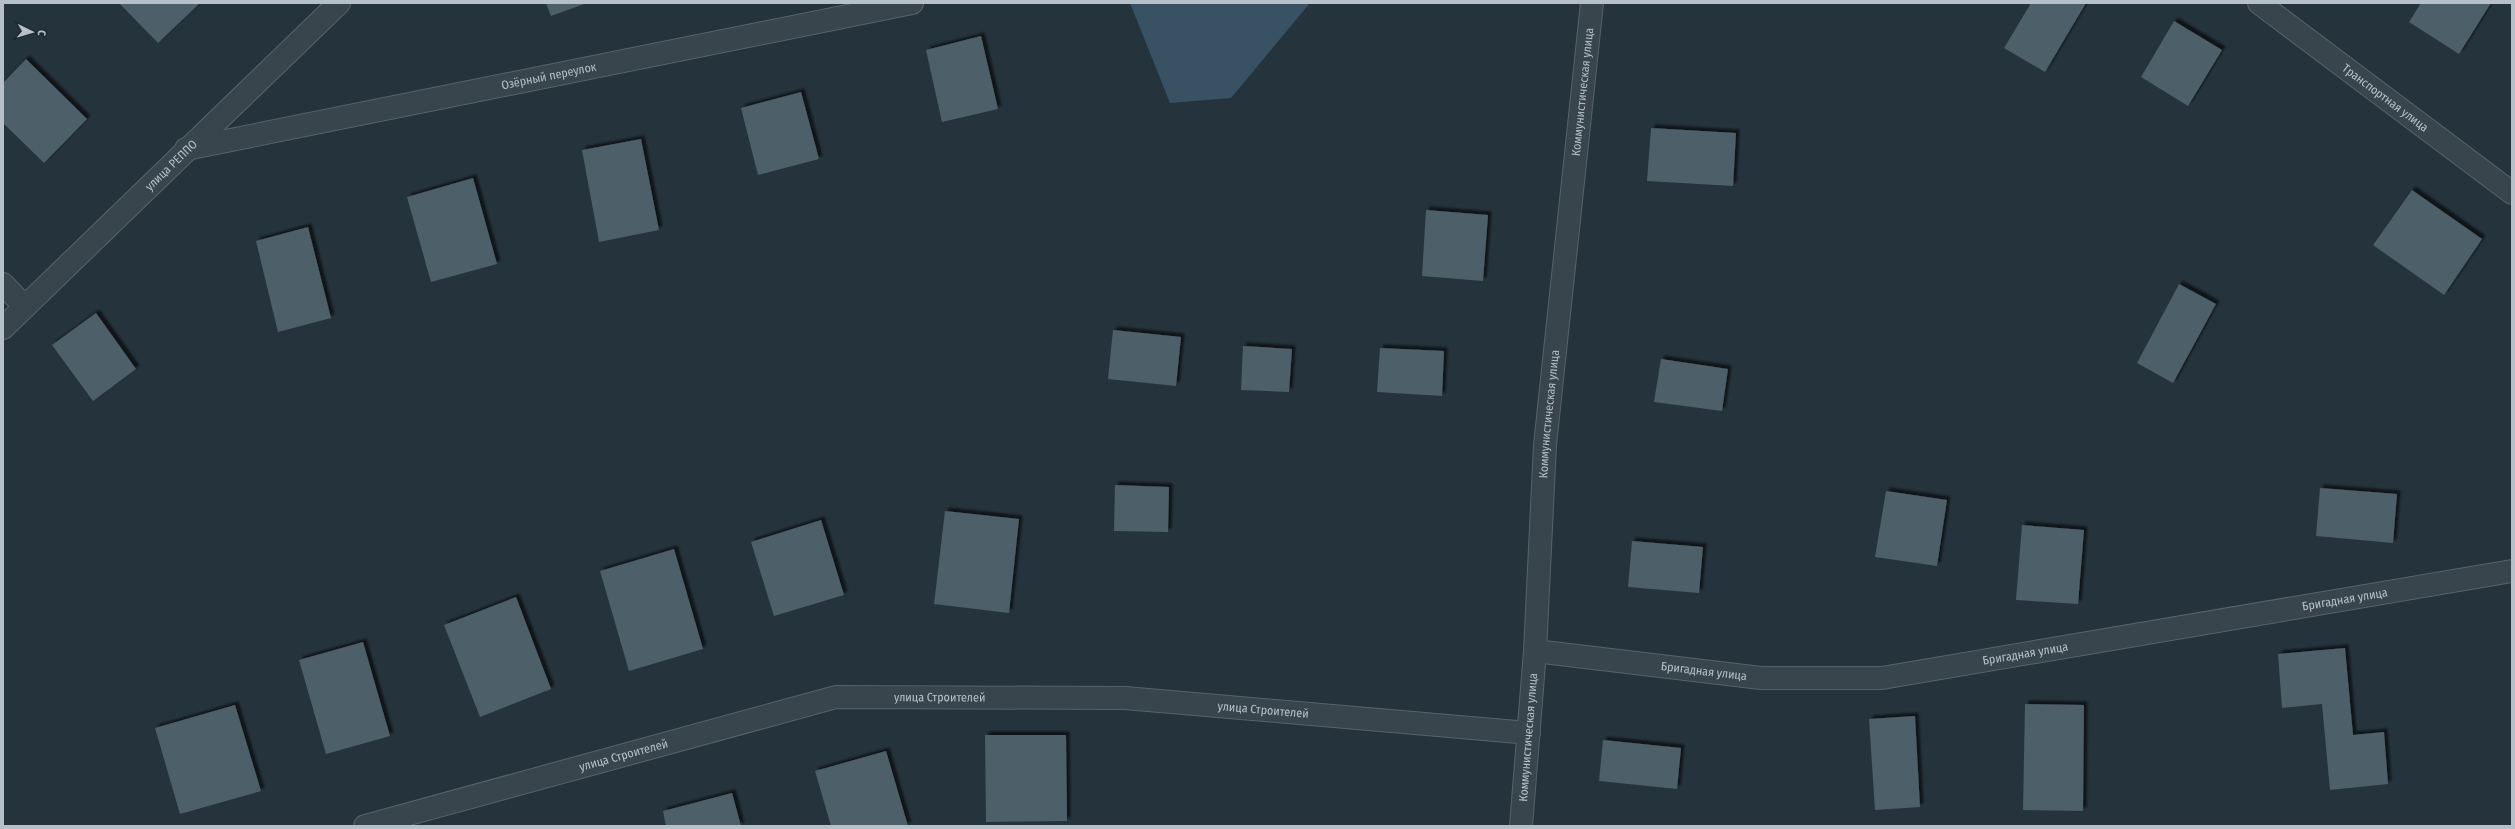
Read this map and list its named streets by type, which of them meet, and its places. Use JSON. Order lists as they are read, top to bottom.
{
  "streets": {
    "street": [
      "Озёрный переулок",
      "Коммунистическая улица",
      "Транспортная улица",
      "улица РЕППО",
      "Бригадная улица",
      "улица Строителей"
    ]
  },
  "crossings": [
    ["Озёрный переулок", "улица РЕППО"],
    ["Коммунистическая улица", "Бригадная улица"],
    ["Коммунистическая улица", "улица Строителей"]
  ],
  "north": "right"
}
